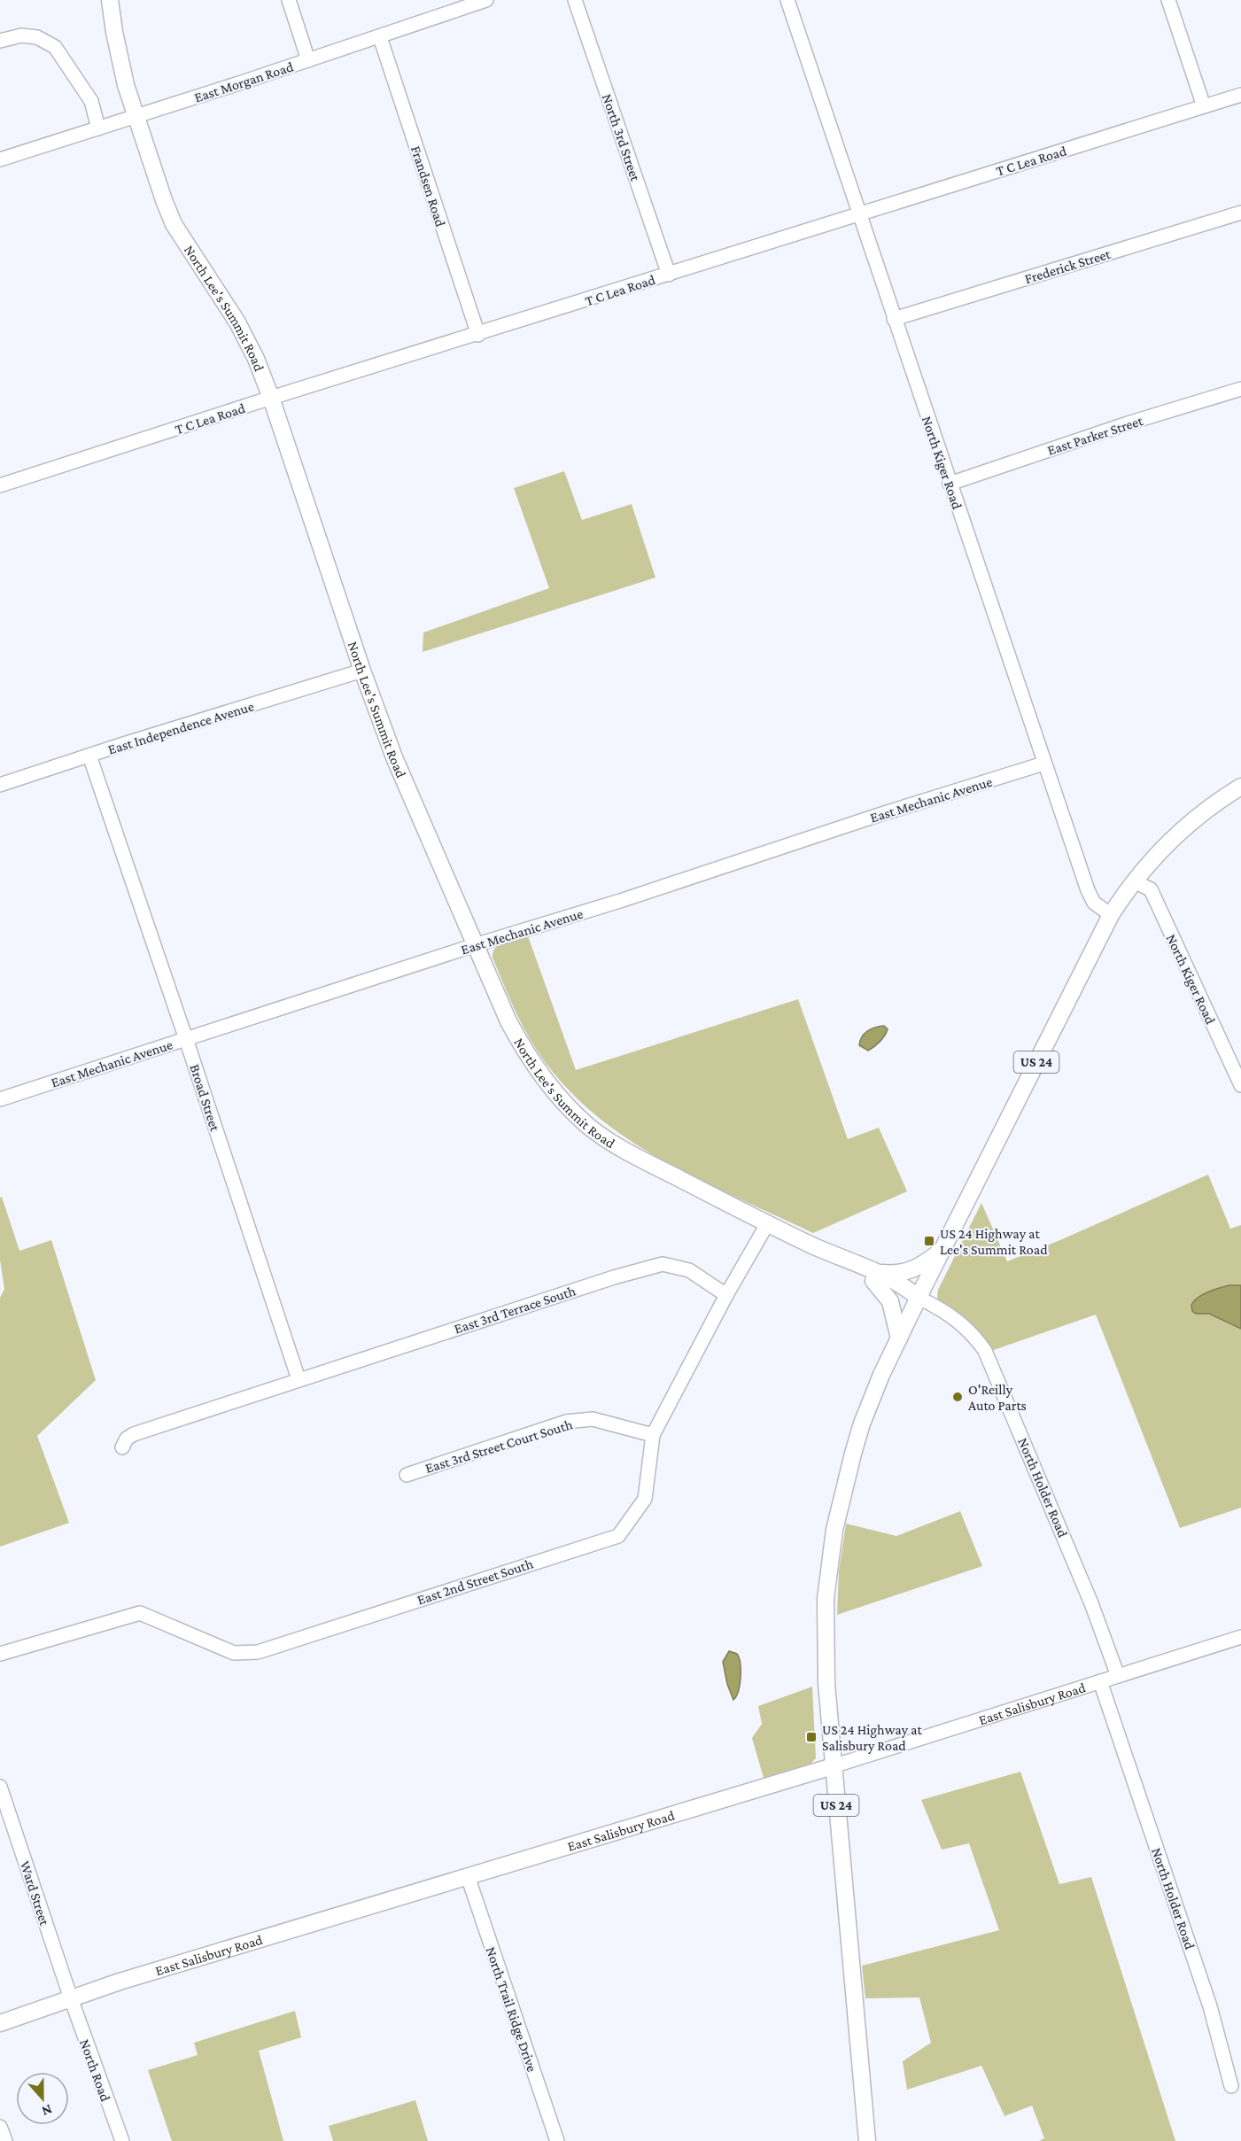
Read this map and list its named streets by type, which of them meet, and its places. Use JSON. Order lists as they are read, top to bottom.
{
  "streets": {
    "main road": ["North Lee's Summit Road", "US 24", "East Salisbury Road"],
    "street": [
      "East Morgan Road",
      "North 3rd Street",
      "T C Lea Road",
      "Frandsen Road",
      "Frederick Street",
      "East Parker Street",
      "North Kiger Road",
      "East Independence Avenue",
      "East Mechanic Avenue",
      "Broad Street",
      "East 3rd Terrace South",
      "East 3rd Street Court South",
      "North Holder Road",
      "East 2nd Street South",
      "Ward Street",
      "North Trail Ridge Drive",
      "North Road"
    ]
  },
  "crossings": [
    ["East Morgan Road", "Frandsen Road"],
    ["East Morgan Road", "North Lee's Summit Road"],
    ["North 3rd Street", "T C Lea Road"],
    ["T C Lea Road", "Frandsen Road"],
    ["T C Lea Road", "North Lee's Summit Road"],
    ["T C Lea Road", "North Kiger Road"],
    ["Frederick Street", "North Kiger Road"],
    ["North Lee's Summit Road", "East Independence Avenue"],
    ["North Lee's Summit Road", "East Mechanic Avenue"],
    ["North Lee's Summit Road", "US 24"],
    ["North Lee's Summit Road", "North Holder Road"],
    ["North Lee's Summit Road", "East 2nd Street South"],
    ["East Parker Street", "North Kiger Road"],
    ["North Kiger Road", "East Mechanic Avenue"],
    ["North Kiger Road", "US 24"],
    ["East Independence Avenue", "Broad Street"],
    ["East Mechanic Avenue", "Broad Street"],
    ["US 24", "North Holder Road"],
    ["US 24", "East Salisbury Road"],
    ["Broad Street", "East 3rd Terrace South"],
    ["East 3rd Terrace South", "East 2nd Street South"],
    ["East 3rd Street Court South", "East 2nd Street South"],
    ["North Holder Road", "East Salisbury Road"],
    ["East Salisbury Road", "Ward Street"],
    ["East Salisbury Road", "North Trail Ridge Drive"],
    ["East Salisbury Road", "North Road"],
    ["Ward Street", "North Road"]
  ],
  "places": {
    "transit": ["US 24 Highway at Lee's Summit Road", "US 24 Highway at Salisbury Road"],
    "other": ["O'Reilly Auto Parts"]
  },
  "north": "bottom"
}
